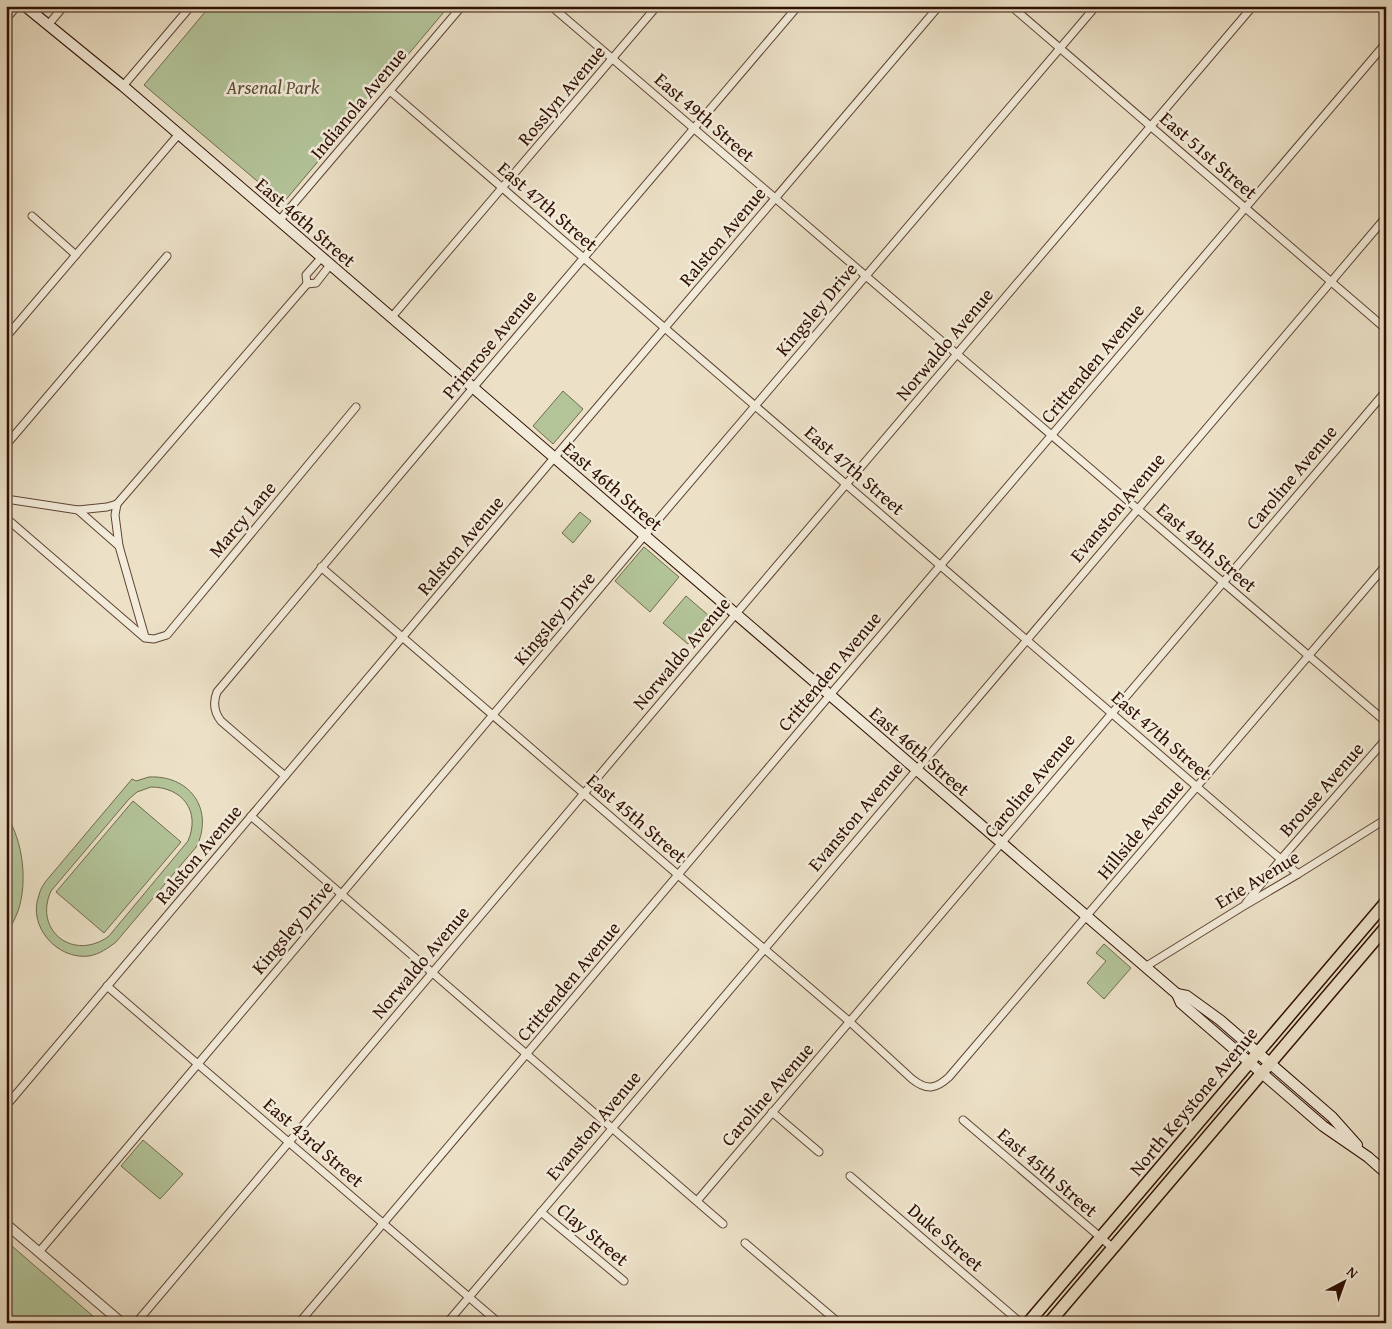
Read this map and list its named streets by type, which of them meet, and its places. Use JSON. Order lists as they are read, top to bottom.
{
  "streets": {
    "main road": ["East 46th Street", "North Keystone Avenue"],
    "street": [
      "Rosslyn Avenue",
      "Indianola Avenue",
      "East 49th Street",
      "East 51st Street",
      "East 47th Street",
      "Ralston Avenue",
      "Kingsley Drive",
      "Primrose Avenue",
      "Norwaldo Avenue",
      "Crittenden Avenue",
      "Caroline Avenue",
      "Evanston Avenue",
      "Marcy Lane",
      "Brouse Avenue",
      "East 45th Street",
      "Hillside Avenue",
      "Erie Avenue",
      "East 43rd Street",
      "Clay Street",
      "Duke Street"
    ]
  },
  "crossings": [
    ["Rosslyn Avenue", "East 49th Street"],
    ["Rosslyn Avenue", "East 47th Street"],
    ["Rosslyn Avenue", "East 46th Street"],
    ["Indianola Avenue", "East 47th Street"],
    ["Indianola Avenue", "East 46th Street"],
    ["East 49th Street", "Ralston Avenue"],
    ["East 49th Street", "Kingsley Drive"],
    ["East 49th Street", "Primrose Avenue"],
    ["East 49th Street", "Norwaldo Avenue"],
    ["East 49th Street", "Crittenden Avenue"],
    ["East 49th Street", "Caroline Avenue"],
    ["East 49th Street", "Evanston Avenue"],
    ["East 49th Street", "Hillside Avenue"],
    ["East 51st Street", "Kingsley Drive"],
    ["East 51st Street", "Norwaldo Avenue"],
    ["East 51st Street", "Crittenden Avenue"],
    ["East 51st Street", "Evanston Avenue"],
    ["East 47th Street", "Ralston Avenue"],
    ["East 47th Street", "Kingsley Drive"],
    ["East 47th Street", "Primrose Avenue"],
    ["East 47th Street", "Norwaldo Avenue"],
    ["East 47th Street", "Crittenden Avenue"],
    ["East 47th Street", "Caroline Avenue"],
    ["East 47th Street", "Evanston Avenue"],
    ["East 47th Street", "Brouse Avenue"],
    ["East 47th Street", "Hillside Avenue"],
    ["East 47th Street", "Erie Avenue"],
    ["East 46th Street", "Ralston Avenue"],
    ["East 46th Street", "Kingsley Drive"],
    ["East 46th Street", "Primrose Avenue"],
    ["East 46th Street", "Norwaldo Avenue"],
    ["East 46th Street", "Crittenden Avenue"],
    ["East 46th Street", "Caroline Avenue"],
    ["East 46th Street", "Evanston Avenue"],
    ["East 46th Street", "Hillside Avenue"],
    ["East 46th Street", "Erie Avenue"],
    ["East 46th Street", "North Keystone Avenue"],
    ["Ralston Avenue", "Primrose Avenue"],
    ["Ralston Avenue", "East 45th Street"],
    ["Ralston Avenue", "East 43rd Street"],
    ["Kingsley Drive", "East 45th Street"],
    ["Kingsley Drive", "East 43rd Street"],
    ["Primrose Avenue", "East 45th Street"],
    ["Norwaldo Avenue", "East 45th Street"],
    ["Norwaldo Avenue", "East 43rd Street"],
    ["Crittenden Avenue", "East 45th Street"],
    ["Crittenden Avenue", "East 43rd Street"],
    ["Caroline Avenue", "East 45th Street"],
    ["Evanston Avenue", "East 45th Street"],
    ["Evanston Avenue", "East 43rd Street"],
    ["Evanston Avenue", "Clay Street"],
    ["Brouse Avenue", "Erie Avenue"],
    ["East 45th Street", "Hillside Avenue"],
    ["East 45th Street", "North Keystone Avenue"]
  ],
  "parks": ["Arsenal Park"],
  "north": "top right"
}
